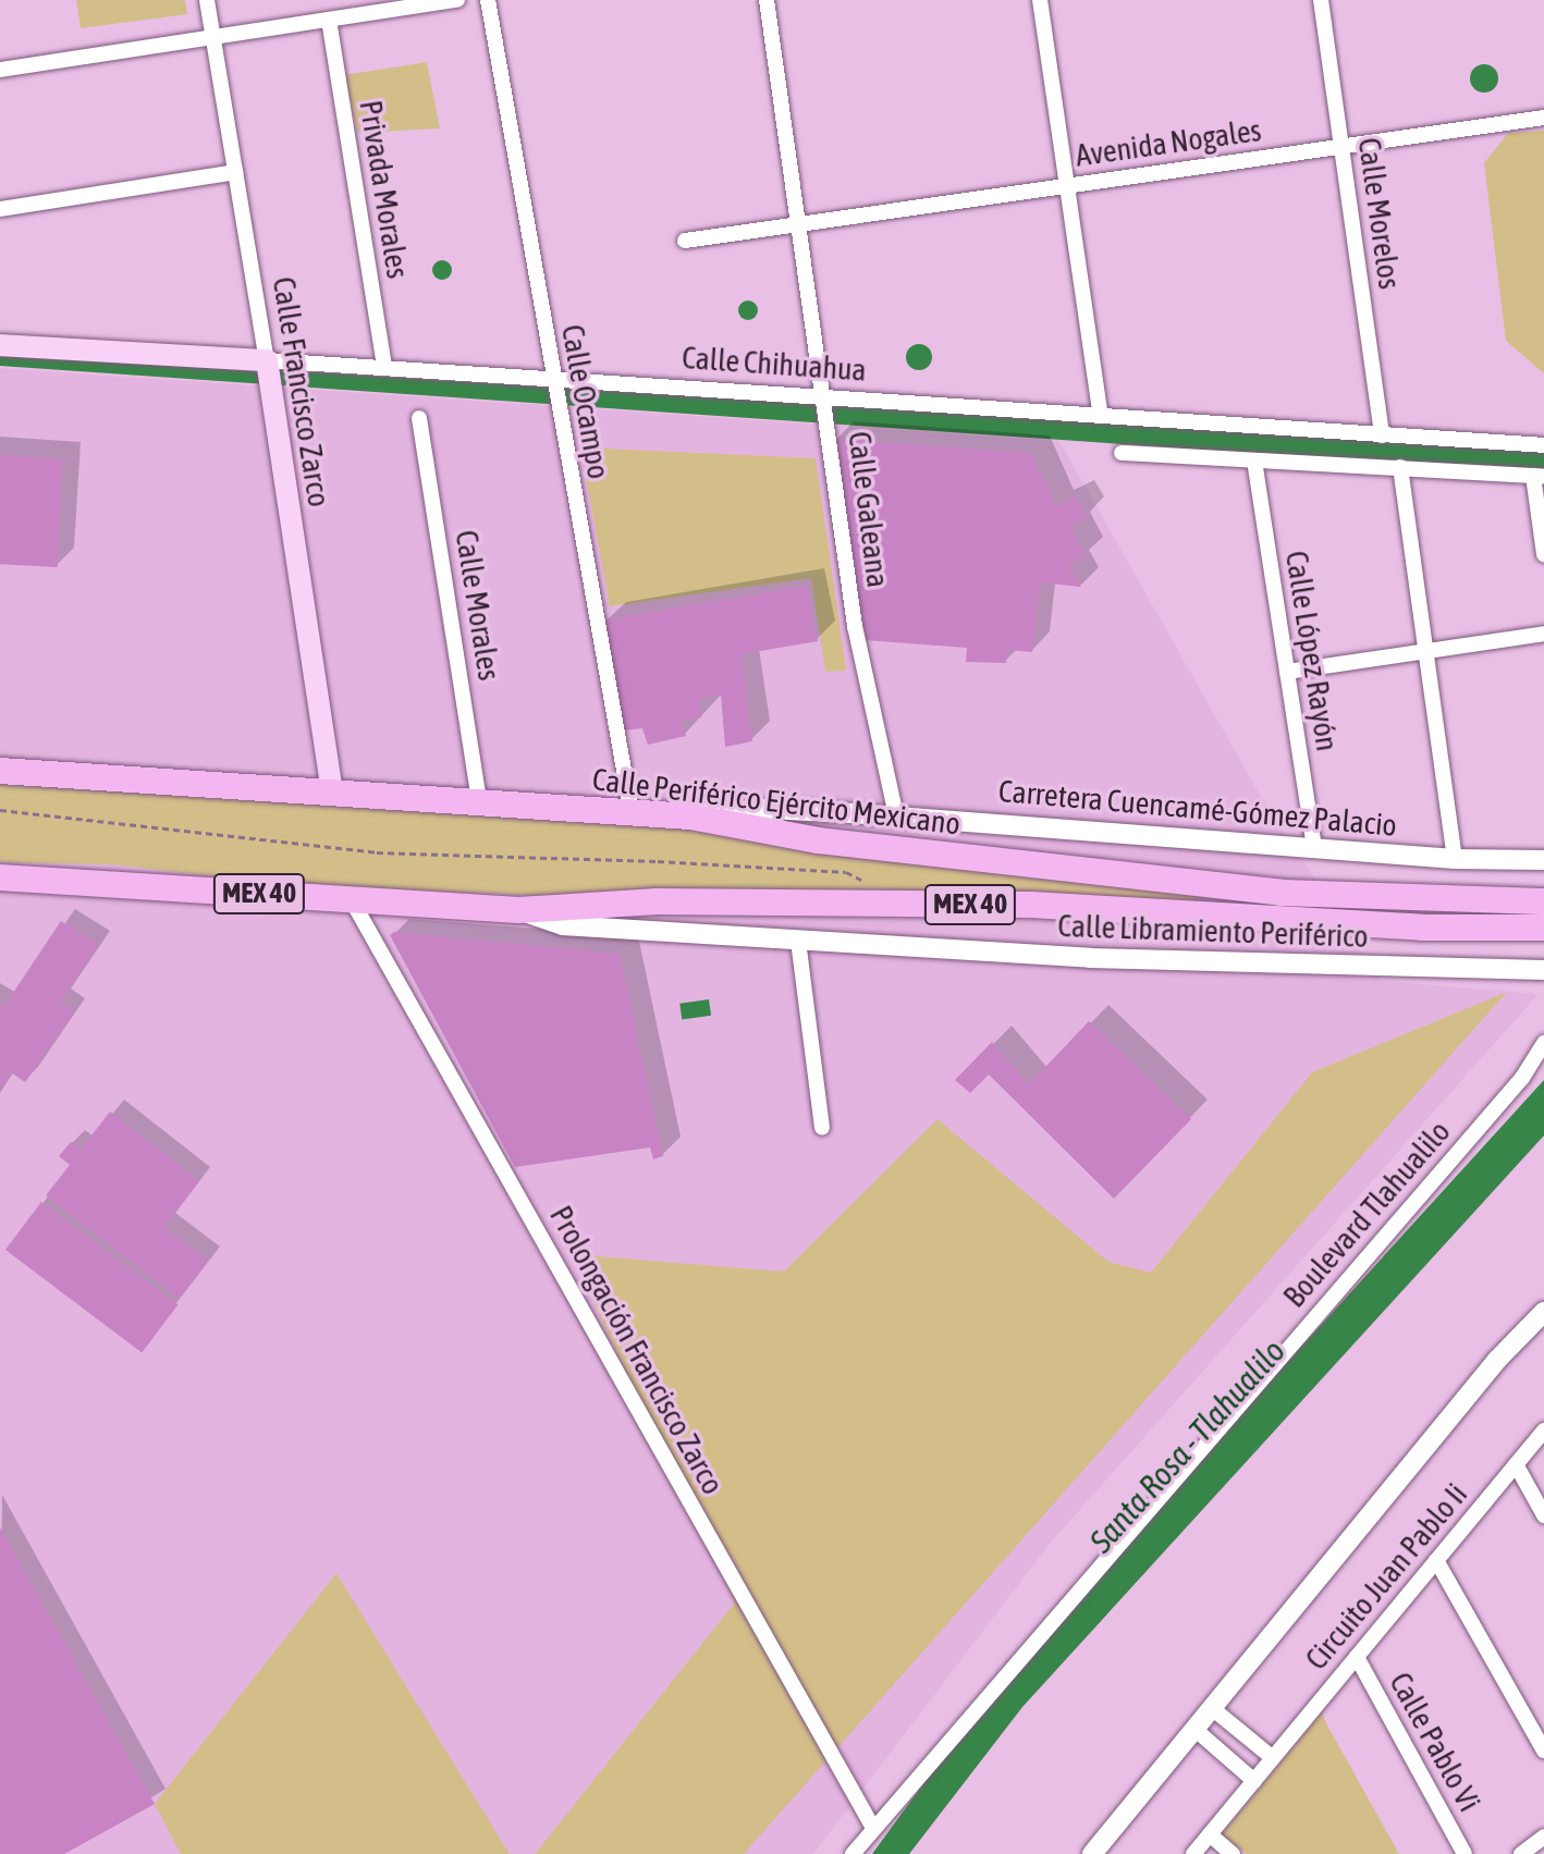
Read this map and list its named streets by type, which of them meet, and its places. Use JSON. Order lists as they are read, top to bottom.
{
  "streets": {
    "highway": ["Calle Periférico Ejército Mexicano", "MEX 40"],
    "main road": [
      "Calle Chihuahua",
      "Calle Francisco Zarco",
      "Carretera Cuencamé-Gómez Palacio",
      "Calle Libramiento Periférico"
    ],
    "street": [
      "Avenida Nogales",
      "Privada Morales",
      "Calle Morelos",
      "Calle Ocampo",
      "Calle Galeana",
      "Calle Morales",
      "Calle López Rayón",
      "Boulevard Tlahualilo",
      "Prolongación Francisco Zarco",
      "Circuito Juan Pablo Ii",
      "Calle Pablo Vi"
    ]
  },
  "crossings": [
    ["Avenida Nogales", "Calle Morelos"],
    ["Avenida Nogales", "Calle Galeana"],
    ["Privada Morales", "Calle Chihuahua"],
    ["Calle Morelos", "Calle Chihuahua"],
    ["Calle Chihuahua", "Calle Francisco Zarco"],
    ["Calle Chihuahua", "Calle Ocampo"],
    ["Calle Chihuahua", "Calle Galeana"],
    ["Calle Francisco Zarco", "Calle Periférico Ejército Mexicano"],
    ["Calle Ocampo", "Calle Periférico Ejército Mexicano"],
    ["Calle Galeana", "Carretera Cuencamé-Gómez Palacio"],
    ["Calle Morales", "Calle Periférico Ejército Mexicano"],
    ["Calle López Rayón", "Carretera Cuencamé-Gómez Palacio"],
    ["Calle Periférico Ejército Mexicano", "Carretera Cuencamé-Gómez Palacio"],
    ["MEX 40", "Calle Libramiento Periférico"],
    ["MEX 40", "Prolongación Francisco Zarco"],
    ["Boulevard Tlahualilo", "Prolongación Francisco Zarco"],
    ["Circuito Juan Pablo Ii", "Calle Pablo Vi"]
  ],
  "water": ["Santa Rosa - Tlahualilo"]
}
